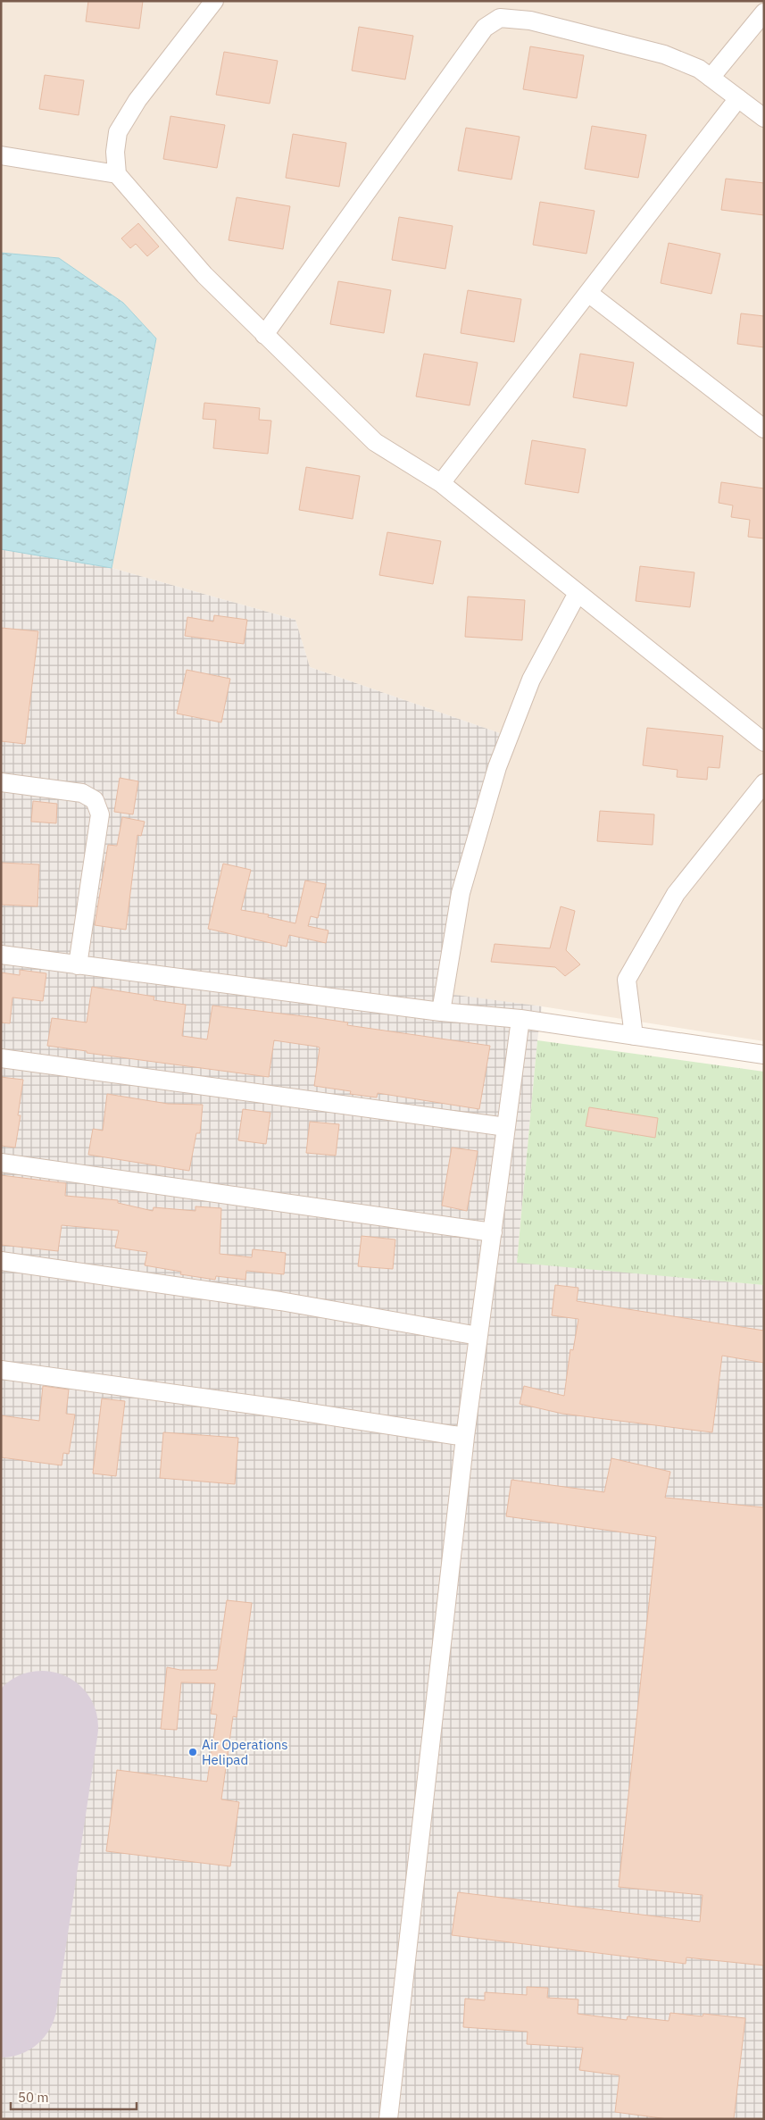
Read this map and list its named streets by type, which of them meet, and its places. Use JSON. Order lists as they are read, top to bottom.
{
  "places": ["Air Operations Helipad"],
  "scale_bar": "50 m"
}
